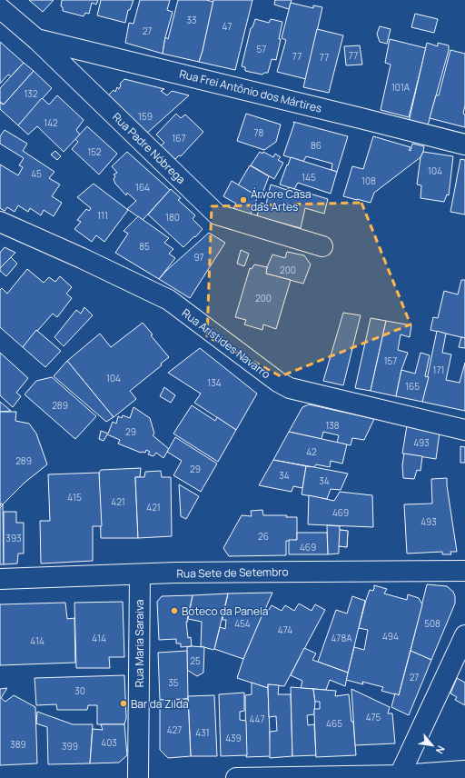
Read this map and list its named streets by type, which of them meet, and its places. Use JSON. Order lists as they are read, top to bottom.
{
  "streets": {
    "street": [
      "Rua Frei Antônio dos Mártires",
      "Rua Padre Nóbrega",
      "Rua Aristides Navarro",
      "Rua Sete de Setembro",
      "Rua Maria Saraiva"
    ]
  },
  "crossings": [
    ["Rua Frei Antônio dos Mártires", "Rua Padre Nóbrega"],
    ["Rua Sete de Setembro", "Rua Maria Saraiva"]
  ],
  "places": ["Árvore Casa das Artes", "Boteco da Panela", "Bar da Zilda"],
  "house_numbers": [
    "33",
    "47",
    "27",
    "57",
    "77",
    "77",
    "77",
    "101A",
    "132",
    "159",
    "142",
    "78",
    "167",
    "86",
    "152",
    "104",
    "45",
    "145",
    "108",
    "164",
    "111",
    "180",
    "85",
    "97",
    "200",
    "200",
    "157",
    "171",
    "104",
    "134",
    "165",
    "289",
    "138",
    "29",
    "493",
    "42",
    "289",
    "29",
    "34",
    "34",
    "415",
    "421",
    "421",
    "469",
    "493",
    "26",
    "393",
    "469",
    "454",
    "508",
    "474",
    "494",
    "414",
    "478A",
    "414",
    "25",
    "27",
    "35",
    "30",
    "475",
    "447",
    "465",
    "427",
    "431",
    "439",
    "403",
    "389",
    "399"
  ],
  "north": "bottom right"
}
